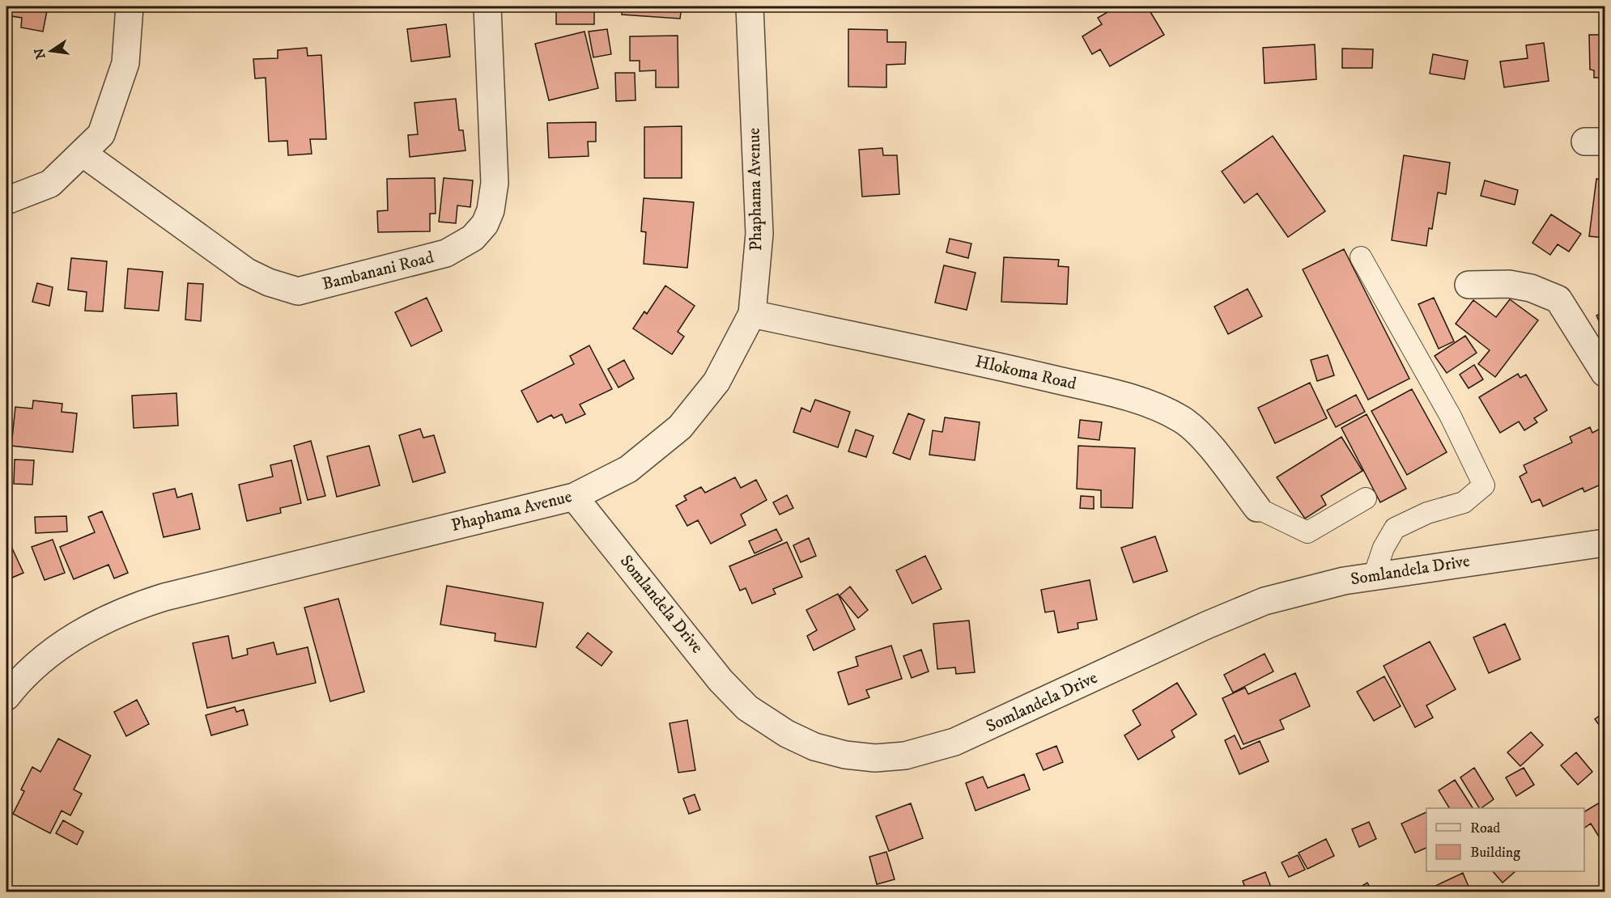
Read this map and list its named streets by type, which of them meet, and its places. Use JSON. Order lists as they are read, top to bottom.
{
  "streets": {
    "street": [
      "Phaphama Avenue",
      "Bambanani Road",
      "Hlokoma Road",
      "Somlandela Drive"
    ]
  },
  "crossings": [
    ["Phaphama Avenue", "Hlokoma Road"],
    ["Phaphama Avenue", "Somlandela Drive"]
  ],
  "legend": ["Road", "Building"],
  "north": "left"
}
